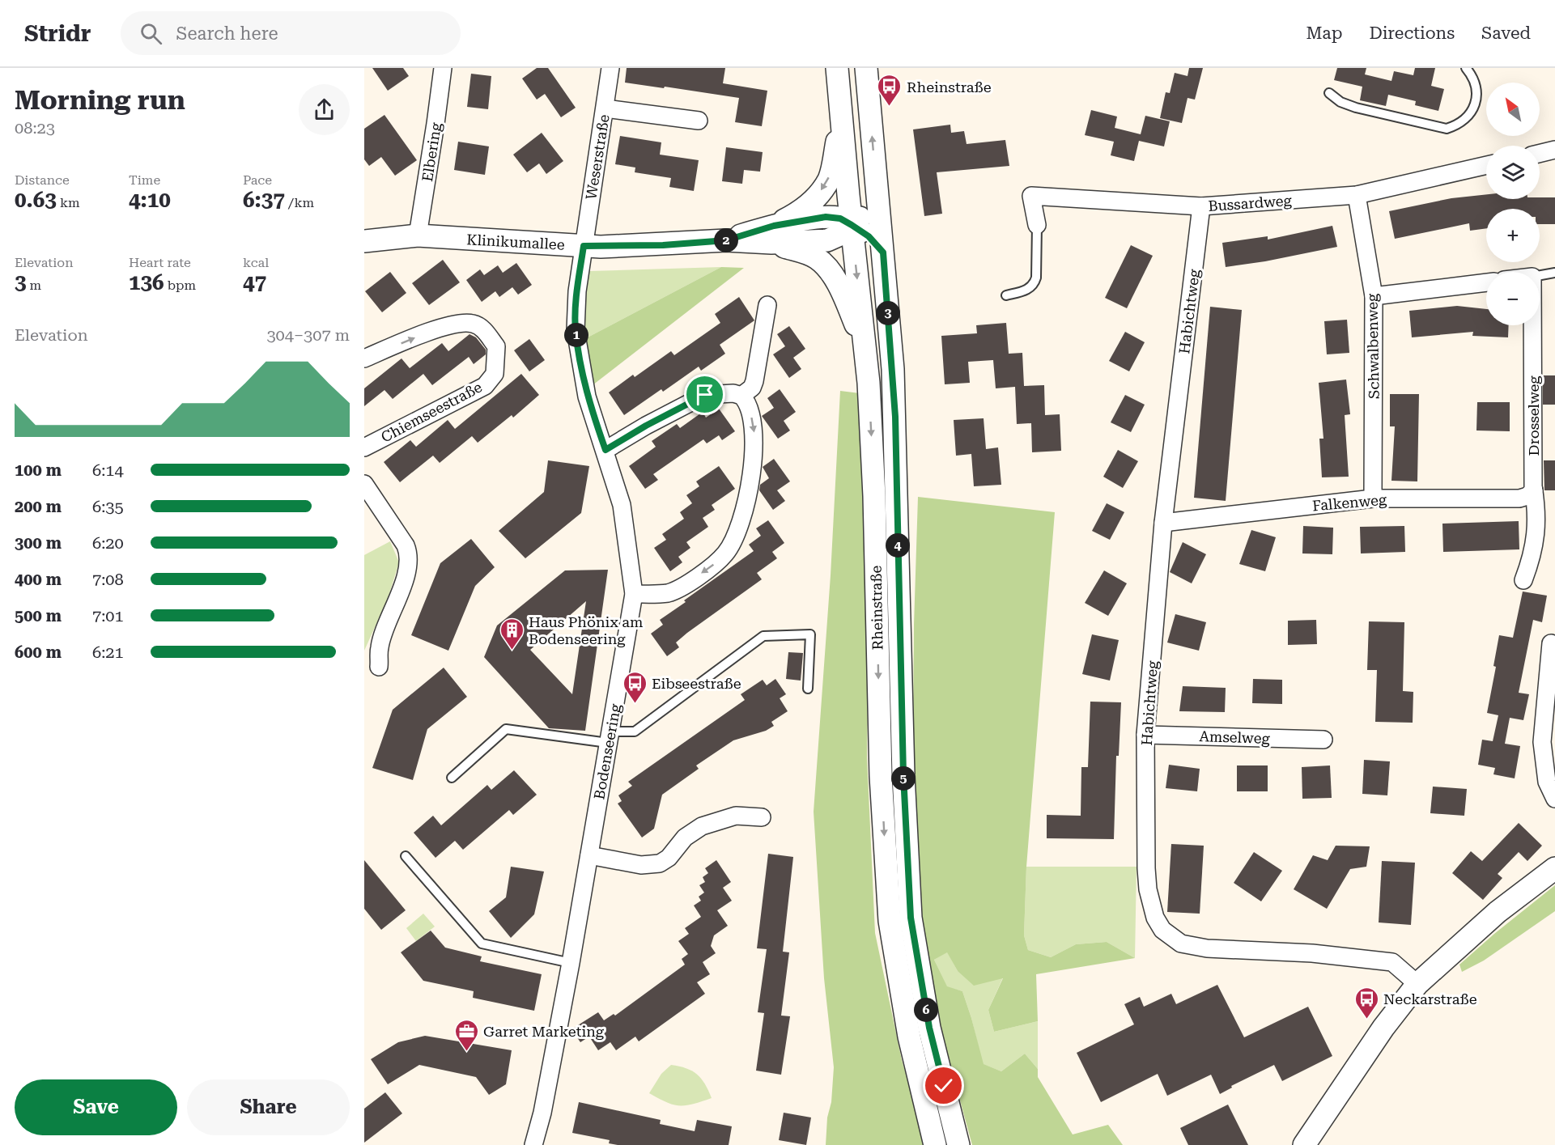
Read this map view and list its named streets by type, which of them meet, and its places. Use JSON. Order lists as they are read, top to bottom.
{
  "streets": {
    "street": [
      "Elbering",
      "Weserstraße",
      "Bussardweg",
      "Klinikumallee",
      "Habichtweg",
      "Schwalbenweg",
      "Chiemseestraße",
      "Drosselweg",
      "Falkenweg",
      "Rheinstraße",
      "Amselweg",
      "Bodenseering"
    ]
  },
  "crossings": [
    ["Elbering", "Klinikumallee"],
    ["Weserstraße", "Klinikumallee"],
    ["Weserstraße", "Bodenseering"],
    ["Bussardweg", "Habichtweg"],
    ["Bussardweg", "Schwalbenweg"],
    ["Klinikumallee", "Rheinstraße"],
    ["Klinikumallee", "Bodenseering"],
    ["Habichtweg", "Falkenweg"],
    ["Habichtweg", "Amselweg"],
    ["Schwalbenweg", "Falkenweg"],
    ["Drosselweg", "Falkenweg"]
  ],
  "places": {
    "bus stop": ["Rheinstraße", "Eibseestraße", "Neckarstraße"],
    "building": ["Haus Phönix am Bodenseering"],
    "office": ["Garret Marketing"]
  },
  "north": "top left",
  "page": {
    "header": "Stridr",
    "search": "Search here",
    "nav": ["Map", "Directions", "Saved"],
    "heading": ["Morning run", "08:23"],
    "map_buttons": ["+", "−"],
    "stats": [
      ["Distance", "0.63 km"],
      ["Time", "4:10"],
      ["Pace", "6:37 /km"],
      ["Elevation", "3 m"],
      ["Heart rate", "136 bpm"],
      ["kcal", "47"]
    ],
    "pins": [
      "2",
      "3",
      "1",
      "4",
      "5",
      "6"
    ],
    "chart": ["Elevation", "304–307 m"],
    "list": [
      {
        "name": "100 m",
        "note": "6:14"
      },
      {
        "name": "200 m",
        "note": "6:35"
      },
      {
        "name": "300 m",
        "note": "6:20"
      },
      {
        "name": "400 m",
        "note": "7:08"
      },
      {
        "name": "500 m",
        "note": "7:01"
      },
      {
        "name": "600 m",
        "note": "6:21"
      }
    ],
    "buttons": ["Save", "Share"]
  }
}
